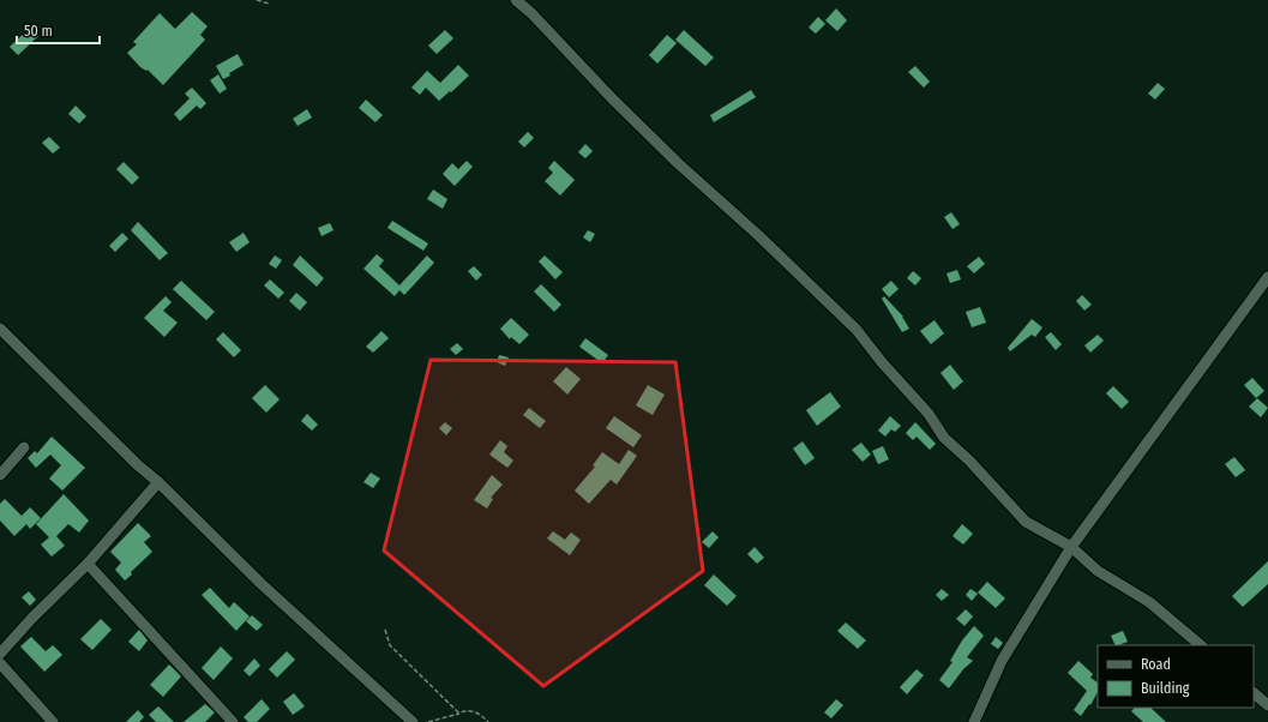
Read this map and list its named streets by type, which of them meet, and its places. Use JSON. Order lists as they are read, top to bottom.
{
  "legend": ["Road", "Building"],
  "scale_bar": "50 m"
}
